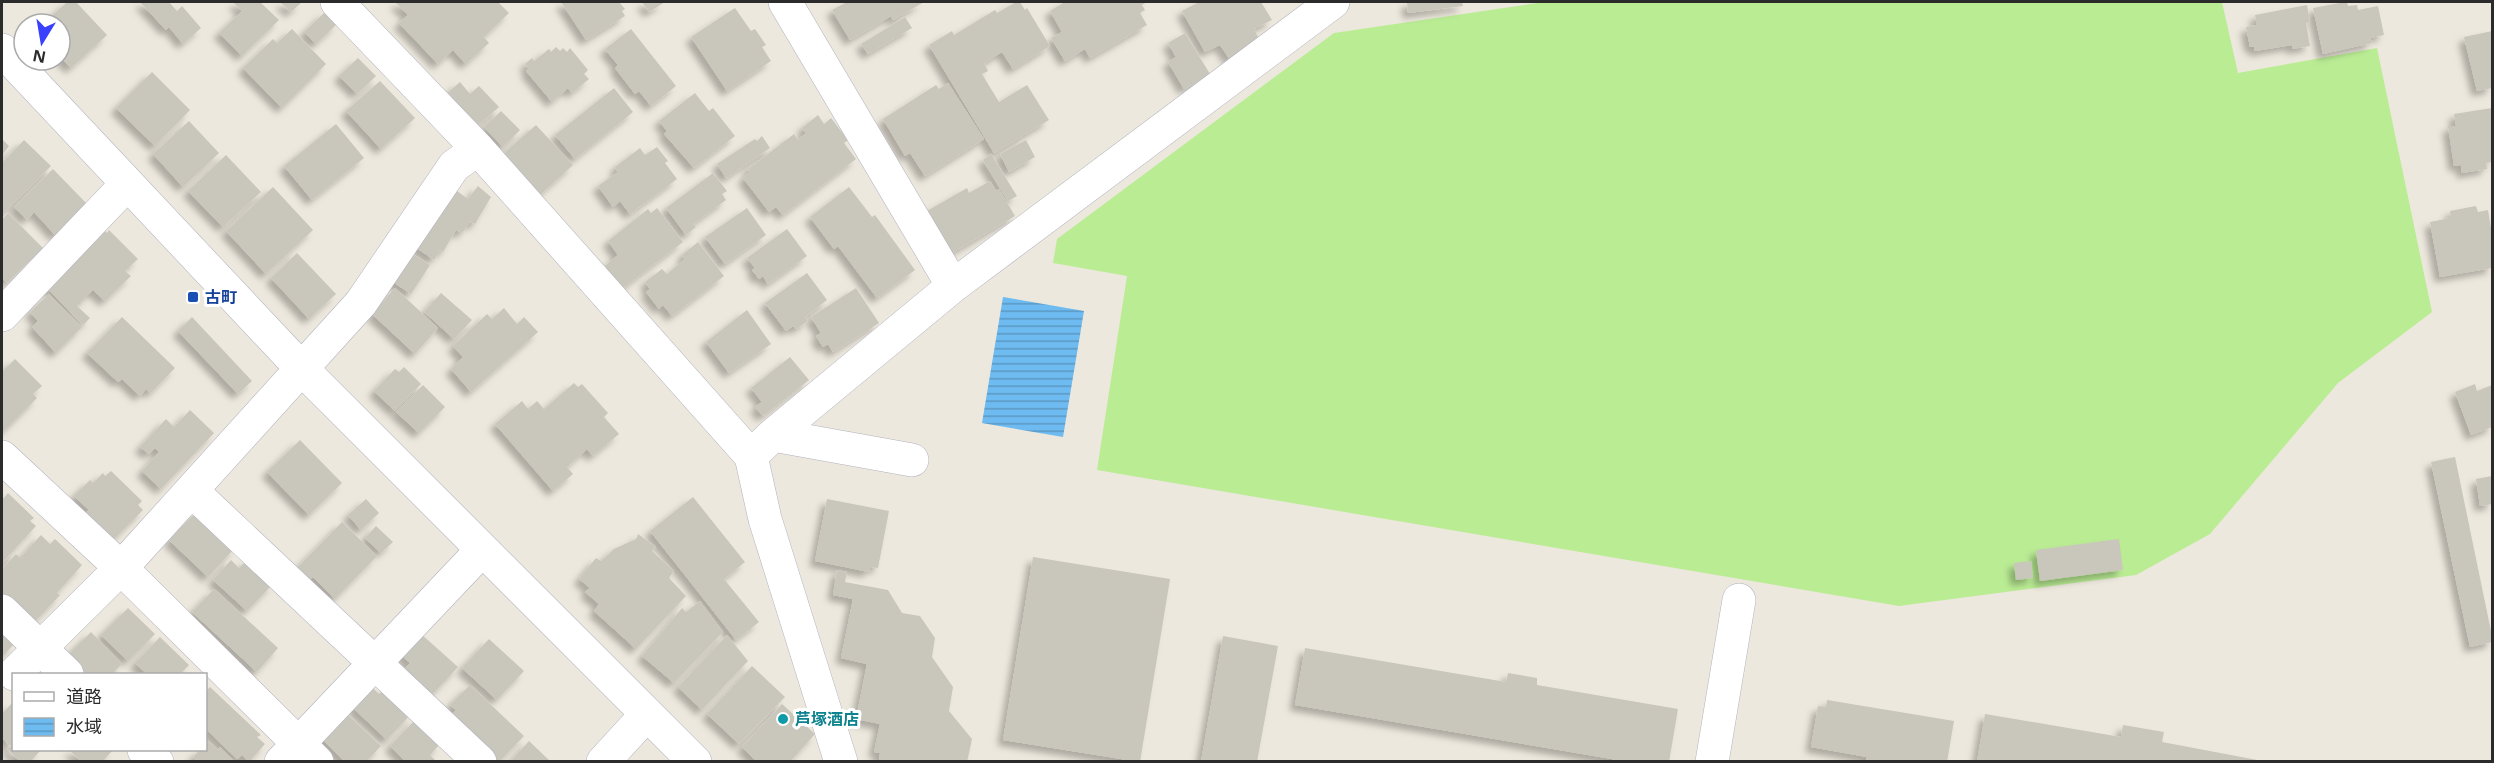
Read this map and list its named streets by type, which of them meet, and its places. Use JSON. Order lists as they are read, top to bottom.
{
  "places": {
    "transit": ["古町"],
    "other": ["芦塚酒店"]
  },
  "legend": ["道路", "水域"],
  "north": "bottom"
}
